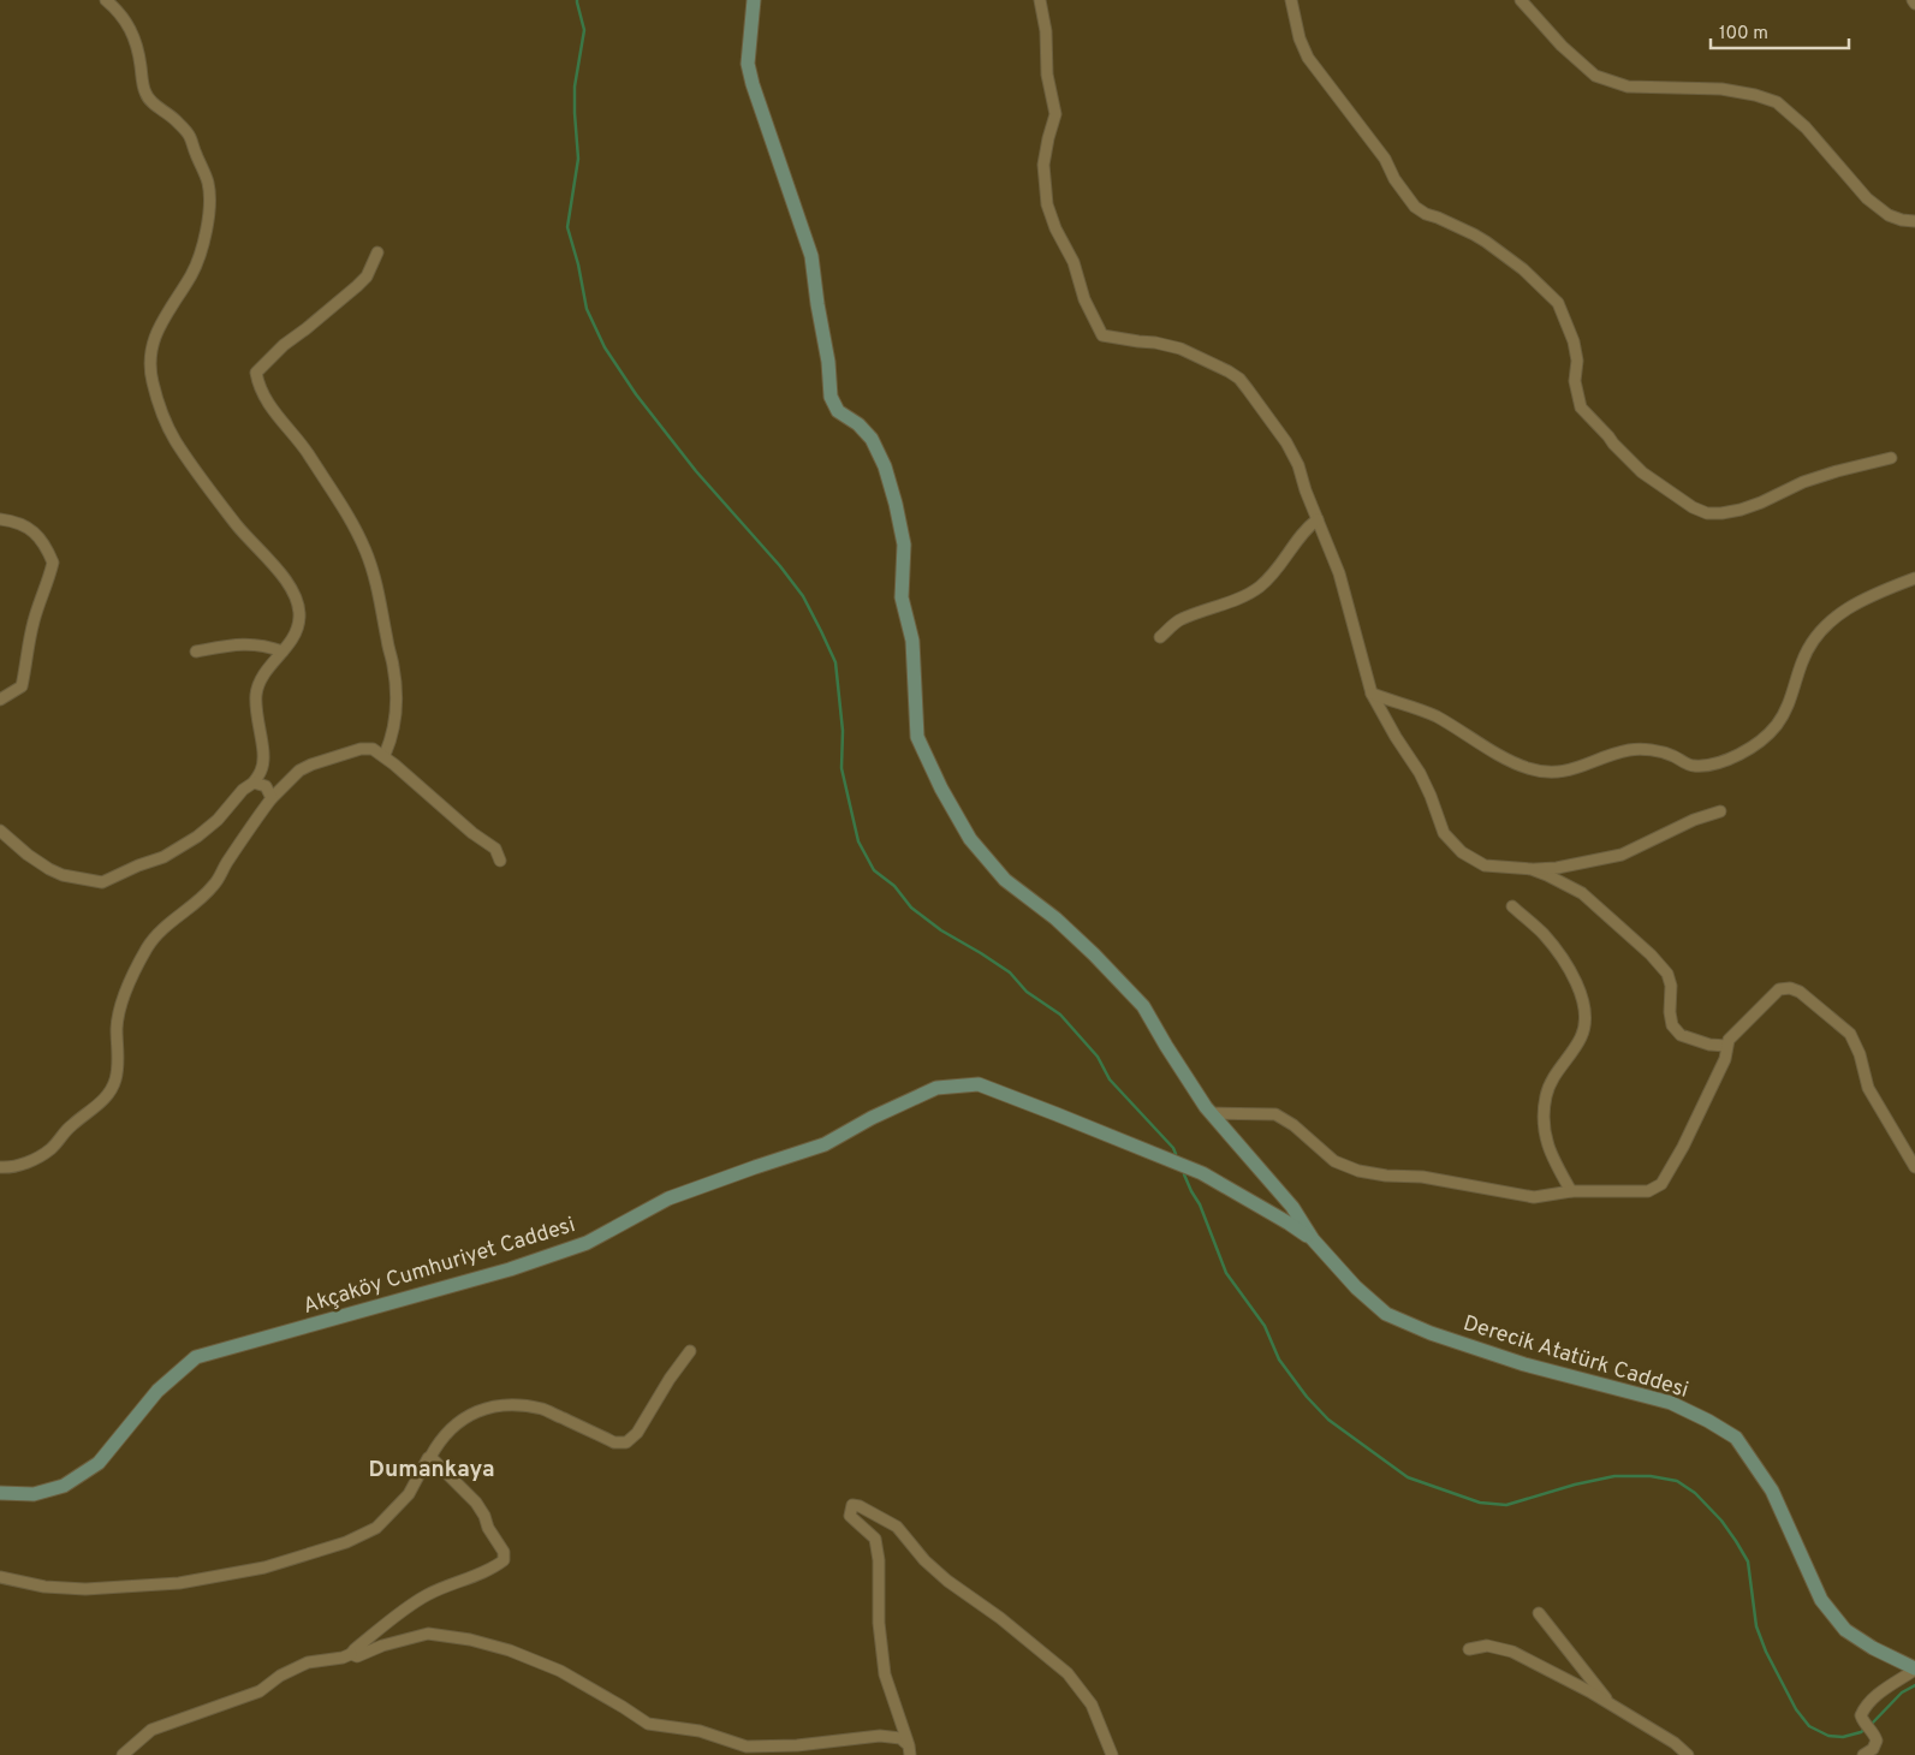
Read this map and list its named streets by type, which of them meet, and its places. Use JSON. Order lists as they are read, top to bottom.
{
  "streets": {
    "main road": ["Akçaköy Cumhuriyet Caddesi", "Derecik Atatürk Caddesi"]
  },
  "crossings": [
    ["Akçaköy Cumhuriyet Caddesi", "Derecik Atatürk Caddesi"]
  ],
  "districts": ["Dumankaya"],
  "scale_bar": "100 m"
}
